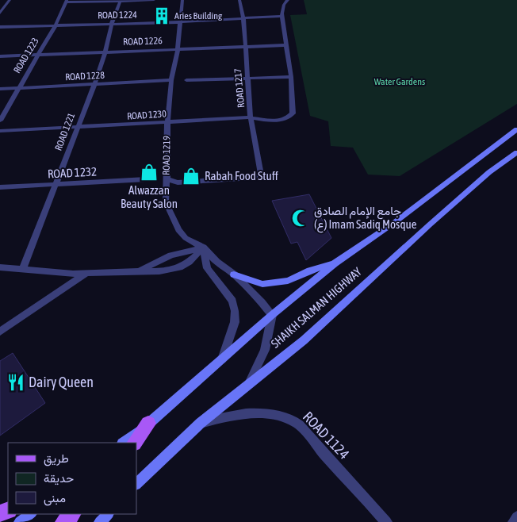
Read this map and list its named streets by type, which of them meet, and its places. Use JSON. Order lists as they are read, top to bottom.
{
  "streets": {
    "main road": ["SHAIKH SALMAN HIGHWAY"],
    "street": [
      "ROAD 1224",
      "ROAD 1226",
      "ROAD 1223",
      "ROAD 1228",
      "ROAD 1217",
      "ROAD 1230",
      "ROAD 1221",
      "ROAD 1219",
      "ROAD 1232",
      "ROAD 1124"
    ]
  },
  "crossings": [
    ["ROAD 1224", "ROAD 1223"],
    ["ROAD 1224", "ROAD 1217"],
    ["ROAD 1224", "ROAD 1221"],
    ["ROAD 1224", "ROAD 1219"],
    ["ROAD 1226", "ROAD 1223"],
    ["ROAD 1226", "ROAD 1217"],
    ["ROAD 1226", "ROAD 1221"],
    ["ROAD 1226", "ROAD 1219"],
    ["ROAD 1223", "ROAD 1228"],
    ["ROAD 1228", "ROAD 1221"],
    ["ROAD 1228", "ROAD 1219"],
    ["ROAD 1217", "ROAD 1230"],
    ["ROAD 1217", "ROAD 1219"],
    ["ROAD 1230", "ROAD 1221"],
    ["ROAD 1230", "ROAD 1219"],
    ["ROAD 1221", "ROAD 1232"],
    ["ROAD 1219", "SHAIKH SALMAN HIGHWAY"],
    ["SHAIKH SALMAN HIGHWAY", "ROAD 1124"]
  ],
  "parks": ["Water Gardens"],
  "places": {
    "building": ["Aries Building"],
    "shop": ["Alwazzan Beauty Salon", "Rabah Food Stuff"],
    "mosque": ["جامع الإمام الصادق (ع) Imam Sadiq Mosque"],
    "restaurant": ["Dairy Queen"]
  },
  "legend": ["طريق", "حديقة", "مبنى"]
}
